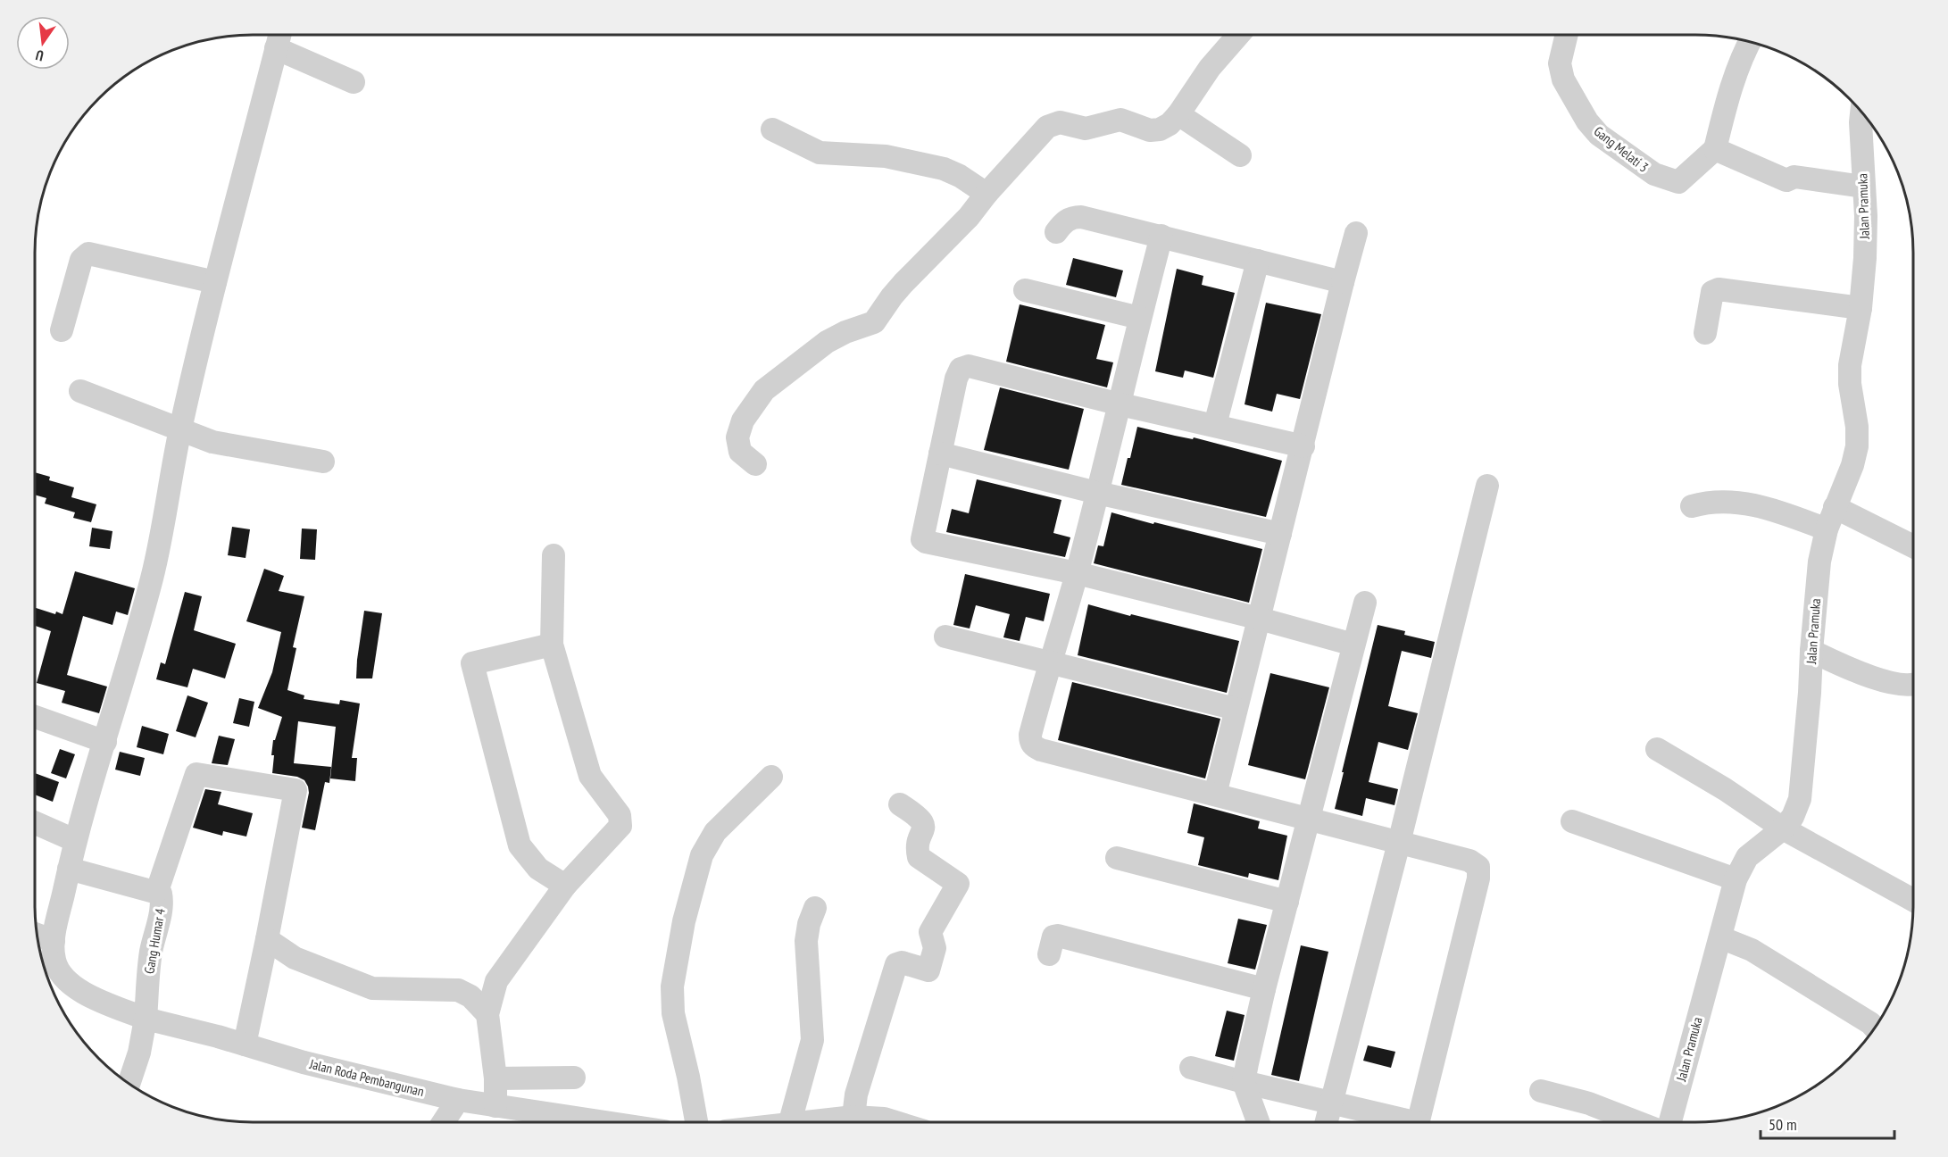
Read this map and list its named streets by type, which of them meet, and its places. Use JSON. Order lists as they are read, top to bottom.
{
  "streets": {
    "street": [
      "Gang Melati 3",
      "Jalan Pramuka",
      "Gang Humar 4",
      "Jalan Roda Pembangunan"
    ]
  },
  "crossings": [
    ["Gang Humar 4", "Jalan Roda Pembangunan"]
  ],
  "scale_bar": "50 m",
  "north": "bottom"
}
